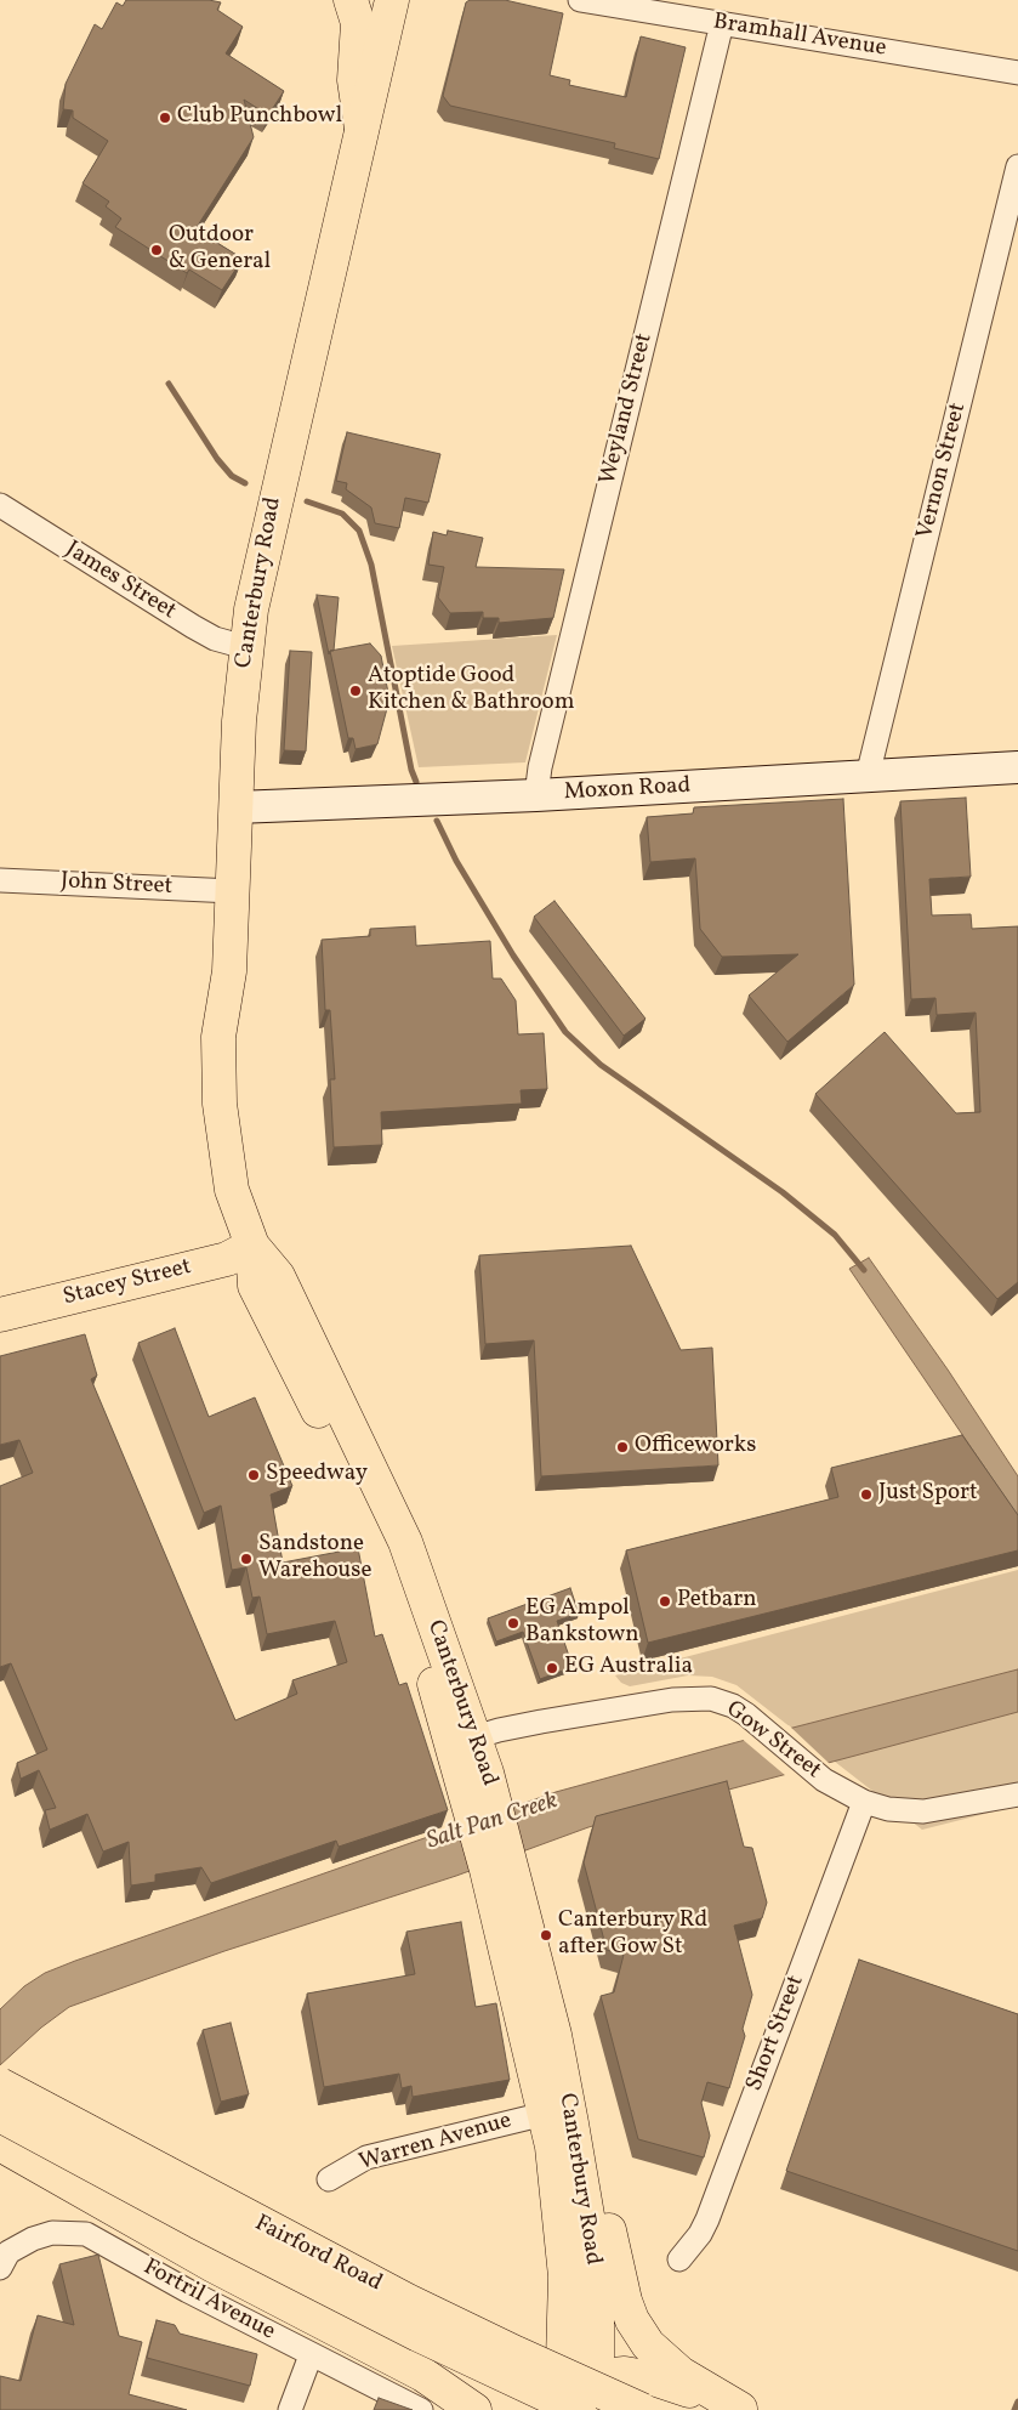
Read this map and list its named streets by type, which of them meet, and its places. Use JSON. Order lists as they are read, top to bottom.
{
  "streets": {
    "main road": [
      "Canterbury Road",
      "Moxon Road",
      "Stacey Street",
      "Fairford Road"
    ],
    "street": [
      "Bramhall Avenue",
      "Weyland Street",
      "Vernon Street",
      "James Street",
      "John Street",
      "Gow Street",
      "Short Street",
      "Warren Avenue",
      "Fortril Avenue"
    ]
  },
  "crossings": [
    ["Bramhall Avenue", "Weyland Street"],
    ["Weyland Street", "Moxon Road"],
    ["Vernon Street", "Moxon Road"],
    ["James Street", "Canterbury Road"],
    ["Canterbury Road", "Moxon Road"],
    ["Canterbury Road", "John Street"],
    ["Canterbury Road", "Stacey Street"],
    ["Canterbury Road", "Gow Street"],
    ["Canterbury Road", "Warren Avenue"],
    ["Canterbury Road", "Fairford Road"],
    ["Gow Street", "Short Street"]
  ],
  "water": ["Salt Pan Creek"],
  "places": [
    "Club Punchbowl",
    "Outdoor & General",
    "Atoptide Good Kitchen & Bathroom",
    "Officeworks",
    "Speedway",
    "Just Sport",
    "Sandstone Warehouse",
    "Petbarn",
    "EG Ampol Bankstown",
    "EG Australia",
    "Canterbury Rd after Gow St"
  ]
}
